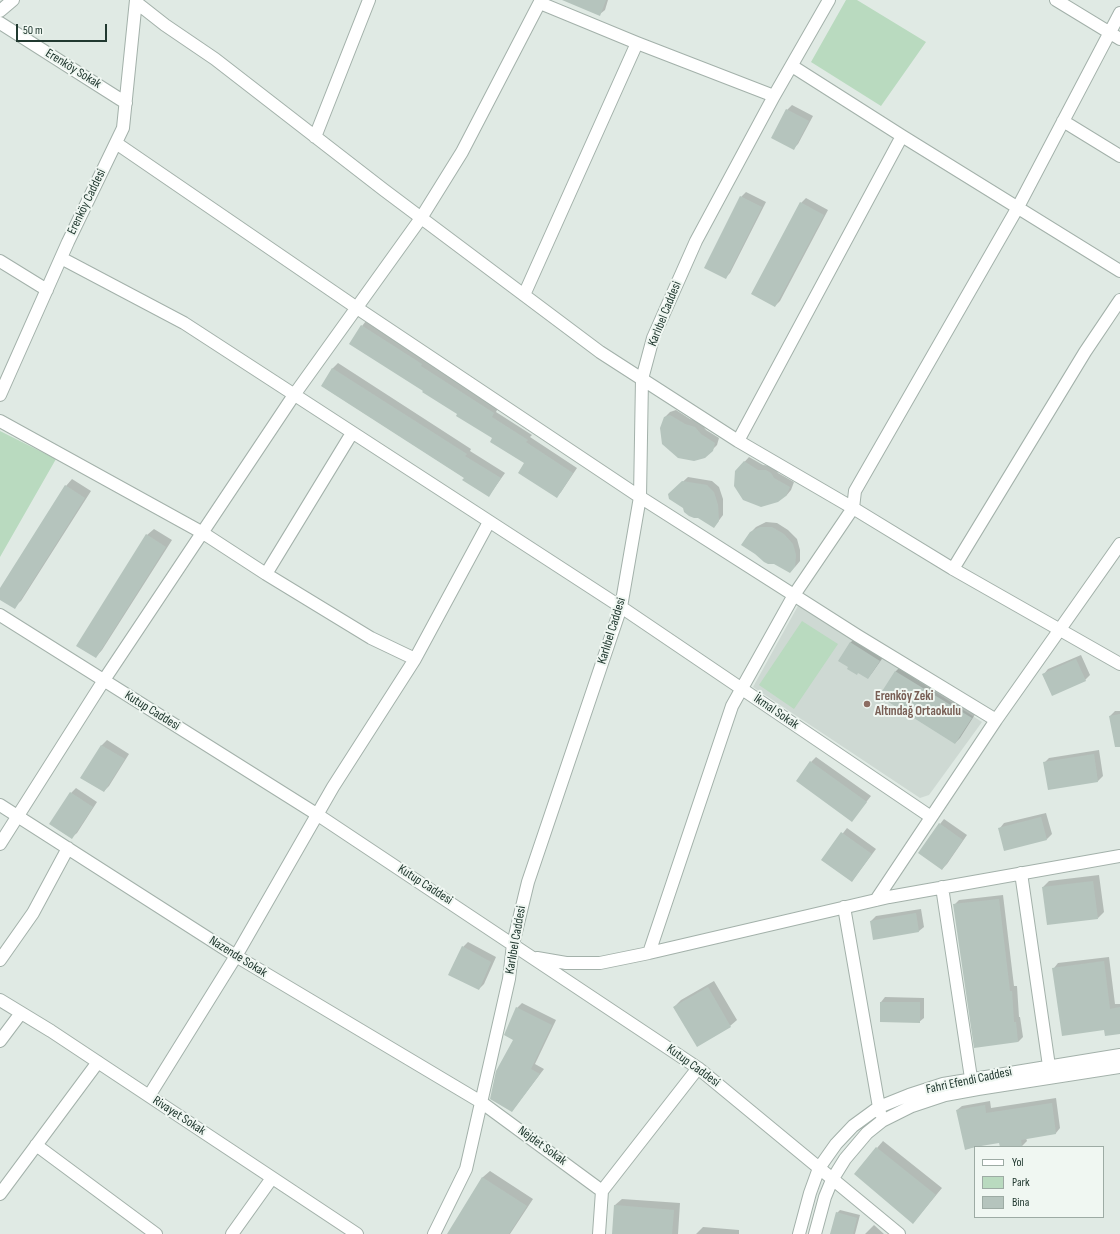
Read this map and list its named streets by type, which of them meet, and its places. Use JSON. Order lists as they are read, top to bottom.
{
  "streets": {
    "street": [
      "Erenköy Sokak",
      "Erenköy Caddesi",
      "Karlıbel Caddesi",
      "Kutup Caddesi",
      "İkmal Sokak",
      "Nazende Sokak",
      "Fahri Efendi Caddesi",
      "Rivayet Sokak",
      "Nejdet Sokak"
    ]
  },
  "crossings": [
    ["Erenköy Sokak", "Erenköy Caddesi"],
    ["Erenköy Caddesi", "İkmal Sokak"],
    ["Karlıbel Caddesi", "Kutup Caddesi"],
    ["Karlıbel Caddesi", "İkmal Sokak"],
    ["Karlıbel Caddesi", "Nazende Sokak"],
    ["Karlıbel Caddesi", "Nejdet Sokak"],
    ["Kutup Caddesi", "Fahri Efendi Caddesi"],
    ["Nazende Sokak", "Nejdet Sokak"]
  ],
  "places": ["Erenköy Zeki Altındağ Ortaokulu"],
  "legend": ["Yol", "Park", "Bina"],
  "scale_bar": "50 m"
}
